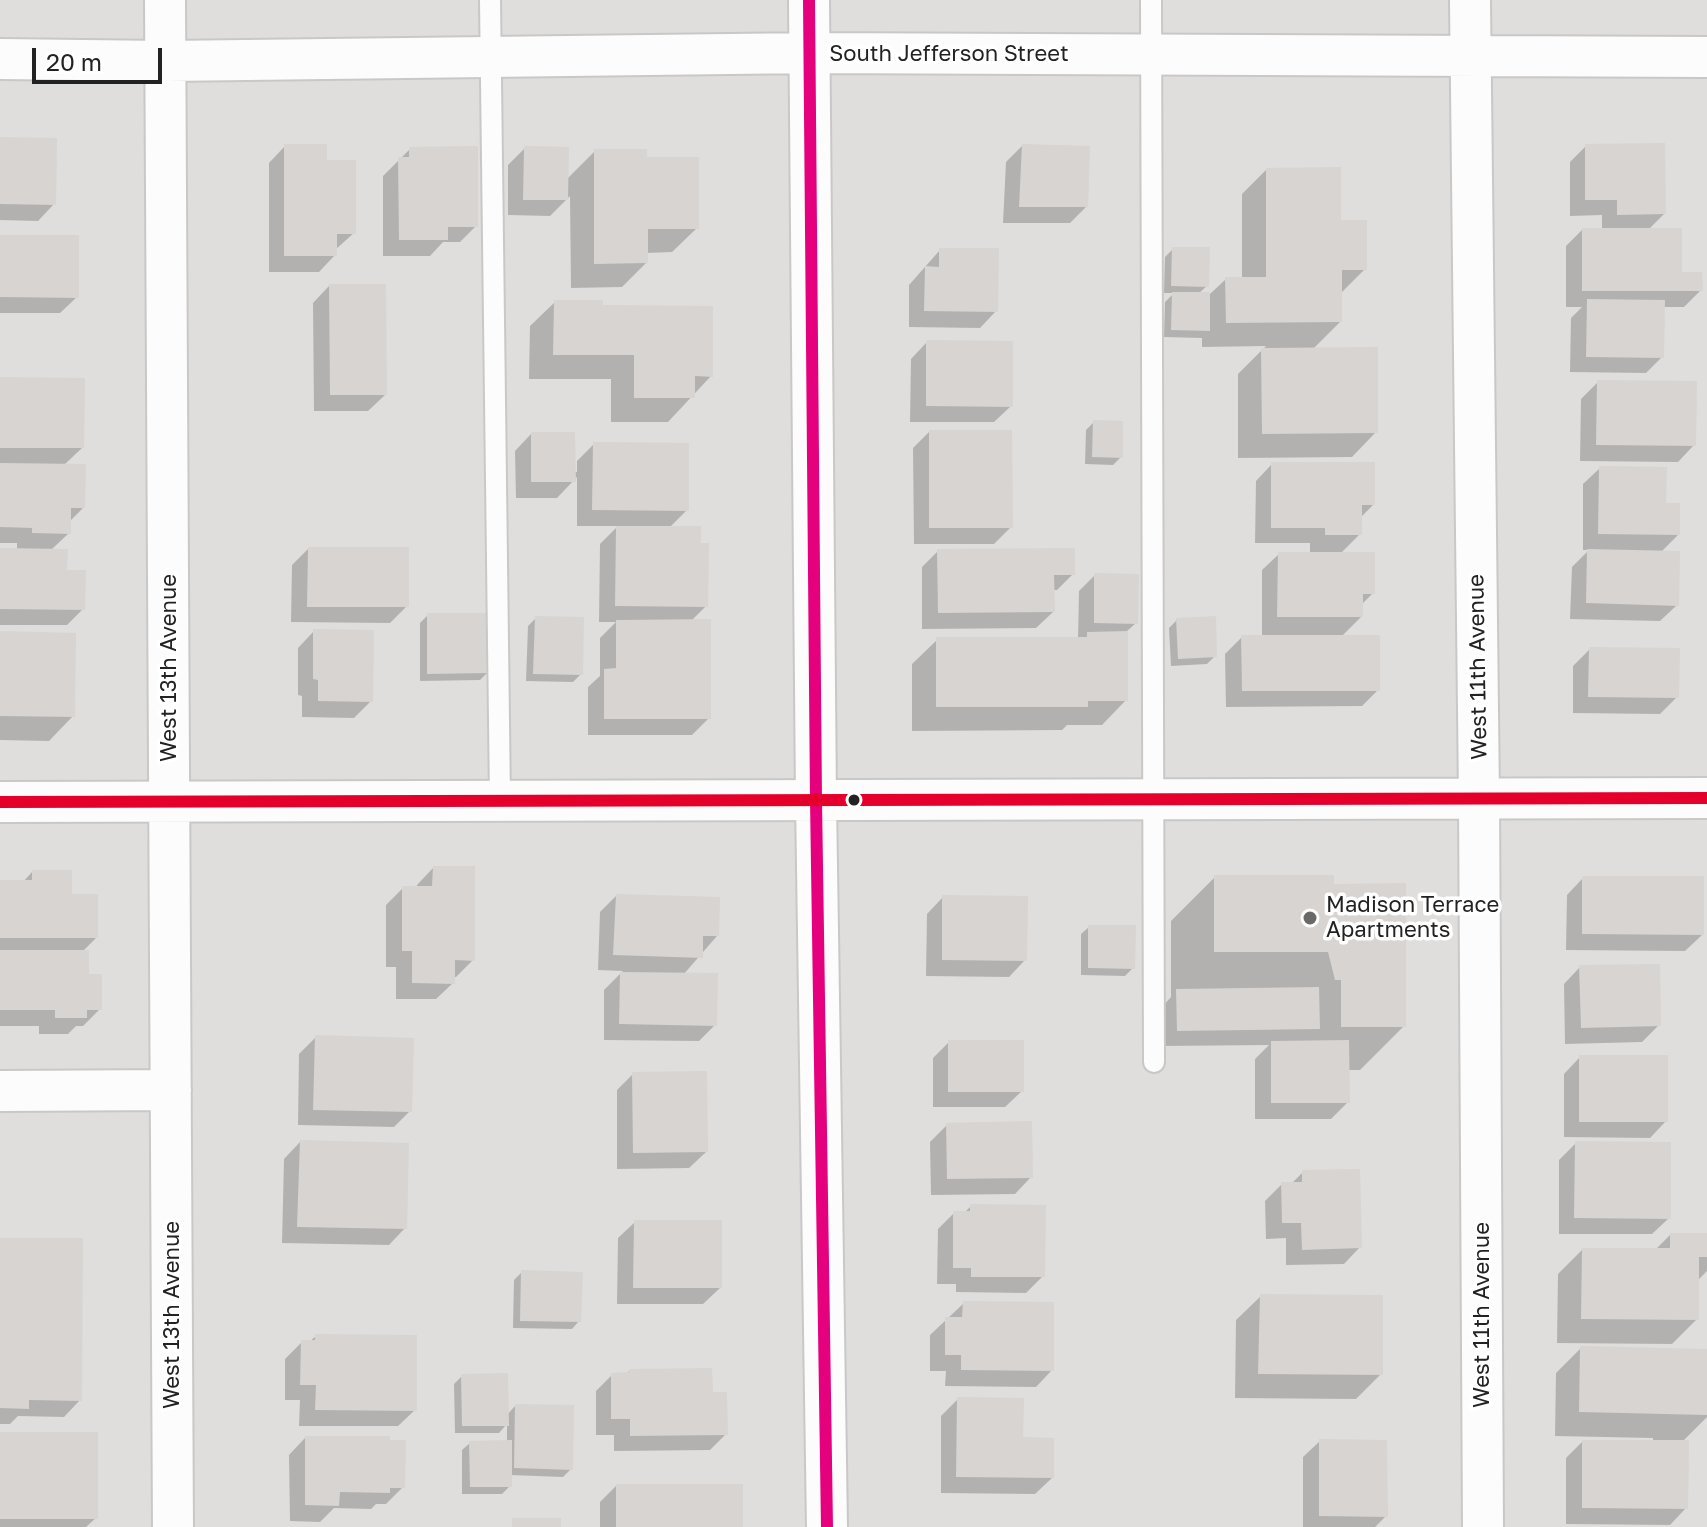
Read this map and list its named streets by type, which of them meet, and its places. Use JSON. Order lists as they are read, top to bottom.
{
  "streets": {
    "street": ["South Jefferson Street", "West 11th Avenue", "West 13th Avenue"]
  },
  "crossings": [
    ["South Jefferson Street", "West 11th Avenue"],
    ["South Jefferson Street", "West 13th Avenue"]
  ],
  "places": ["Madison Terrace Apartments"],
  "scale_bar": "20 m"
}
